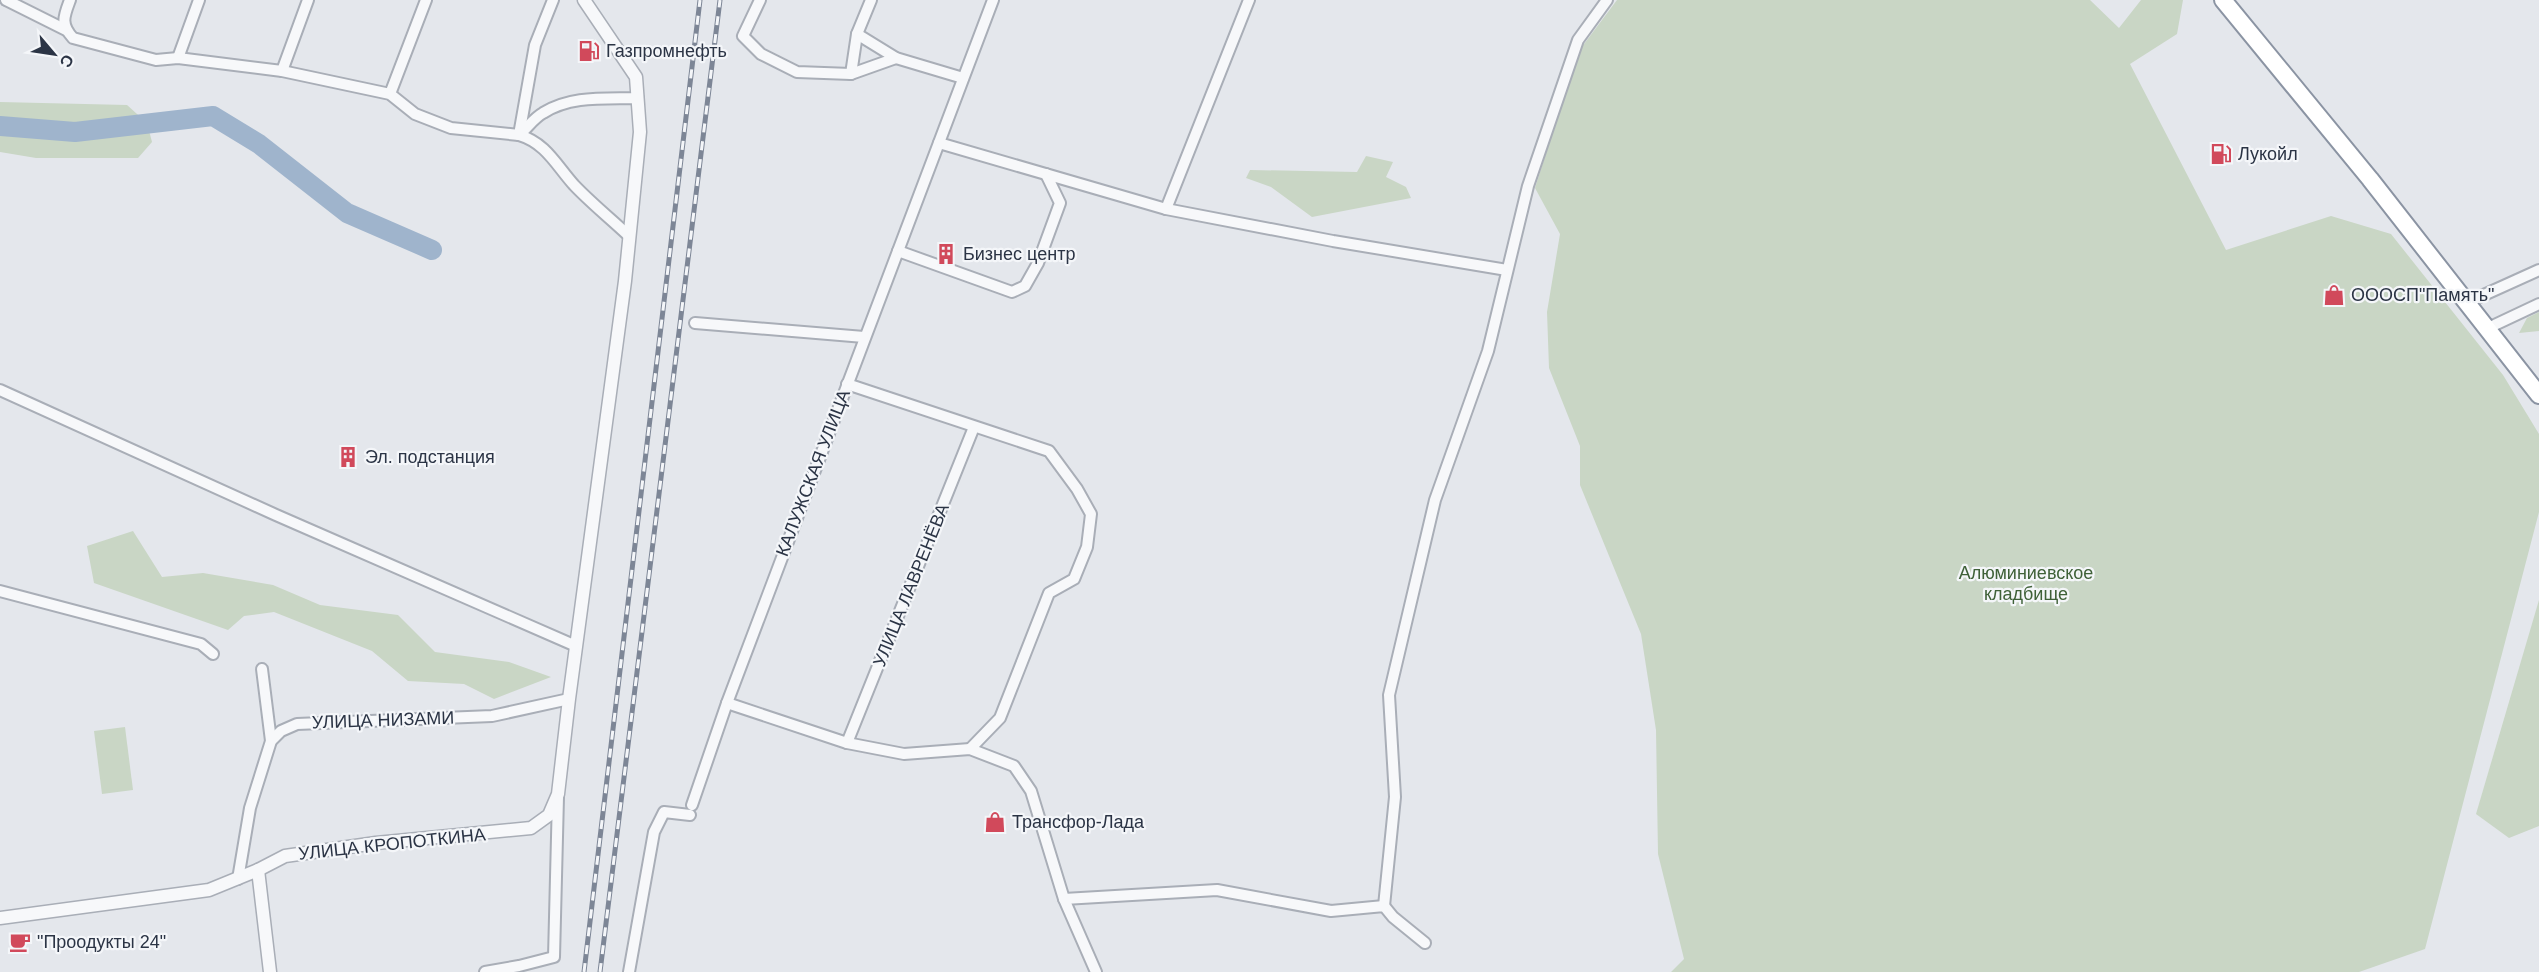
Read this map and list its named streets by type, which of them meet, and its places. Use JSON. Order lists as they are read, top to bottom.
{
  "streets": {
    "street": [
      "КАЛУЖСКАЯ УЛИЦА",
      "УЛИЦА ЛАВРЕНЁВА",
      "УЛИЦА НИЗАМИ",
      "УЛИЦА КРОПОТКИНА"
    ]
  },
  "parks": ["Алюминиевское кладбище"],
  "places": {
    "fuel station": ["Газпромнефть", "Лукойл"],
    "building": ["Бизнес центр", "Эл. подстанция"],
    "shop": ["ОООСП\"Память\"", "Трансфор-Лада"],
    "cafe": ["\"Проодукты 24\""]
  },
  "north": "bottom right"
}
